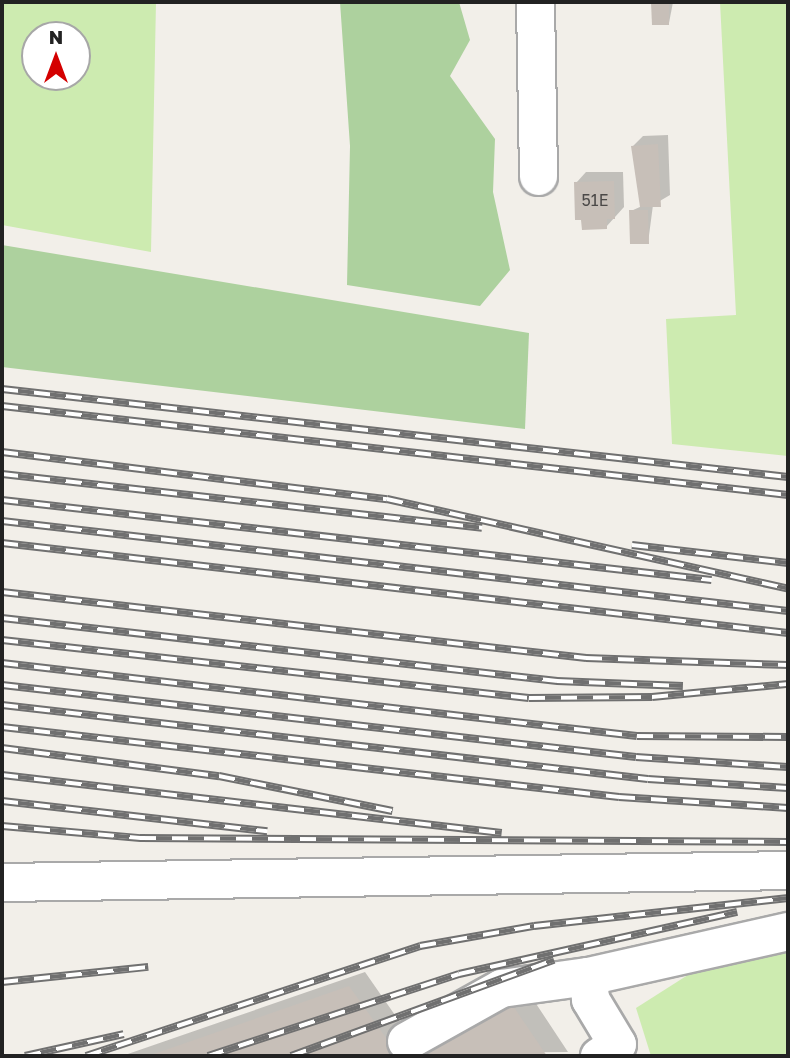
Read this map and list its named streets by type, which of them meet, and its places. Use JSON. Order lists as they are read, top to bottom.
{
  "house_numbers": ["51E"],
  "north": "top"
}
